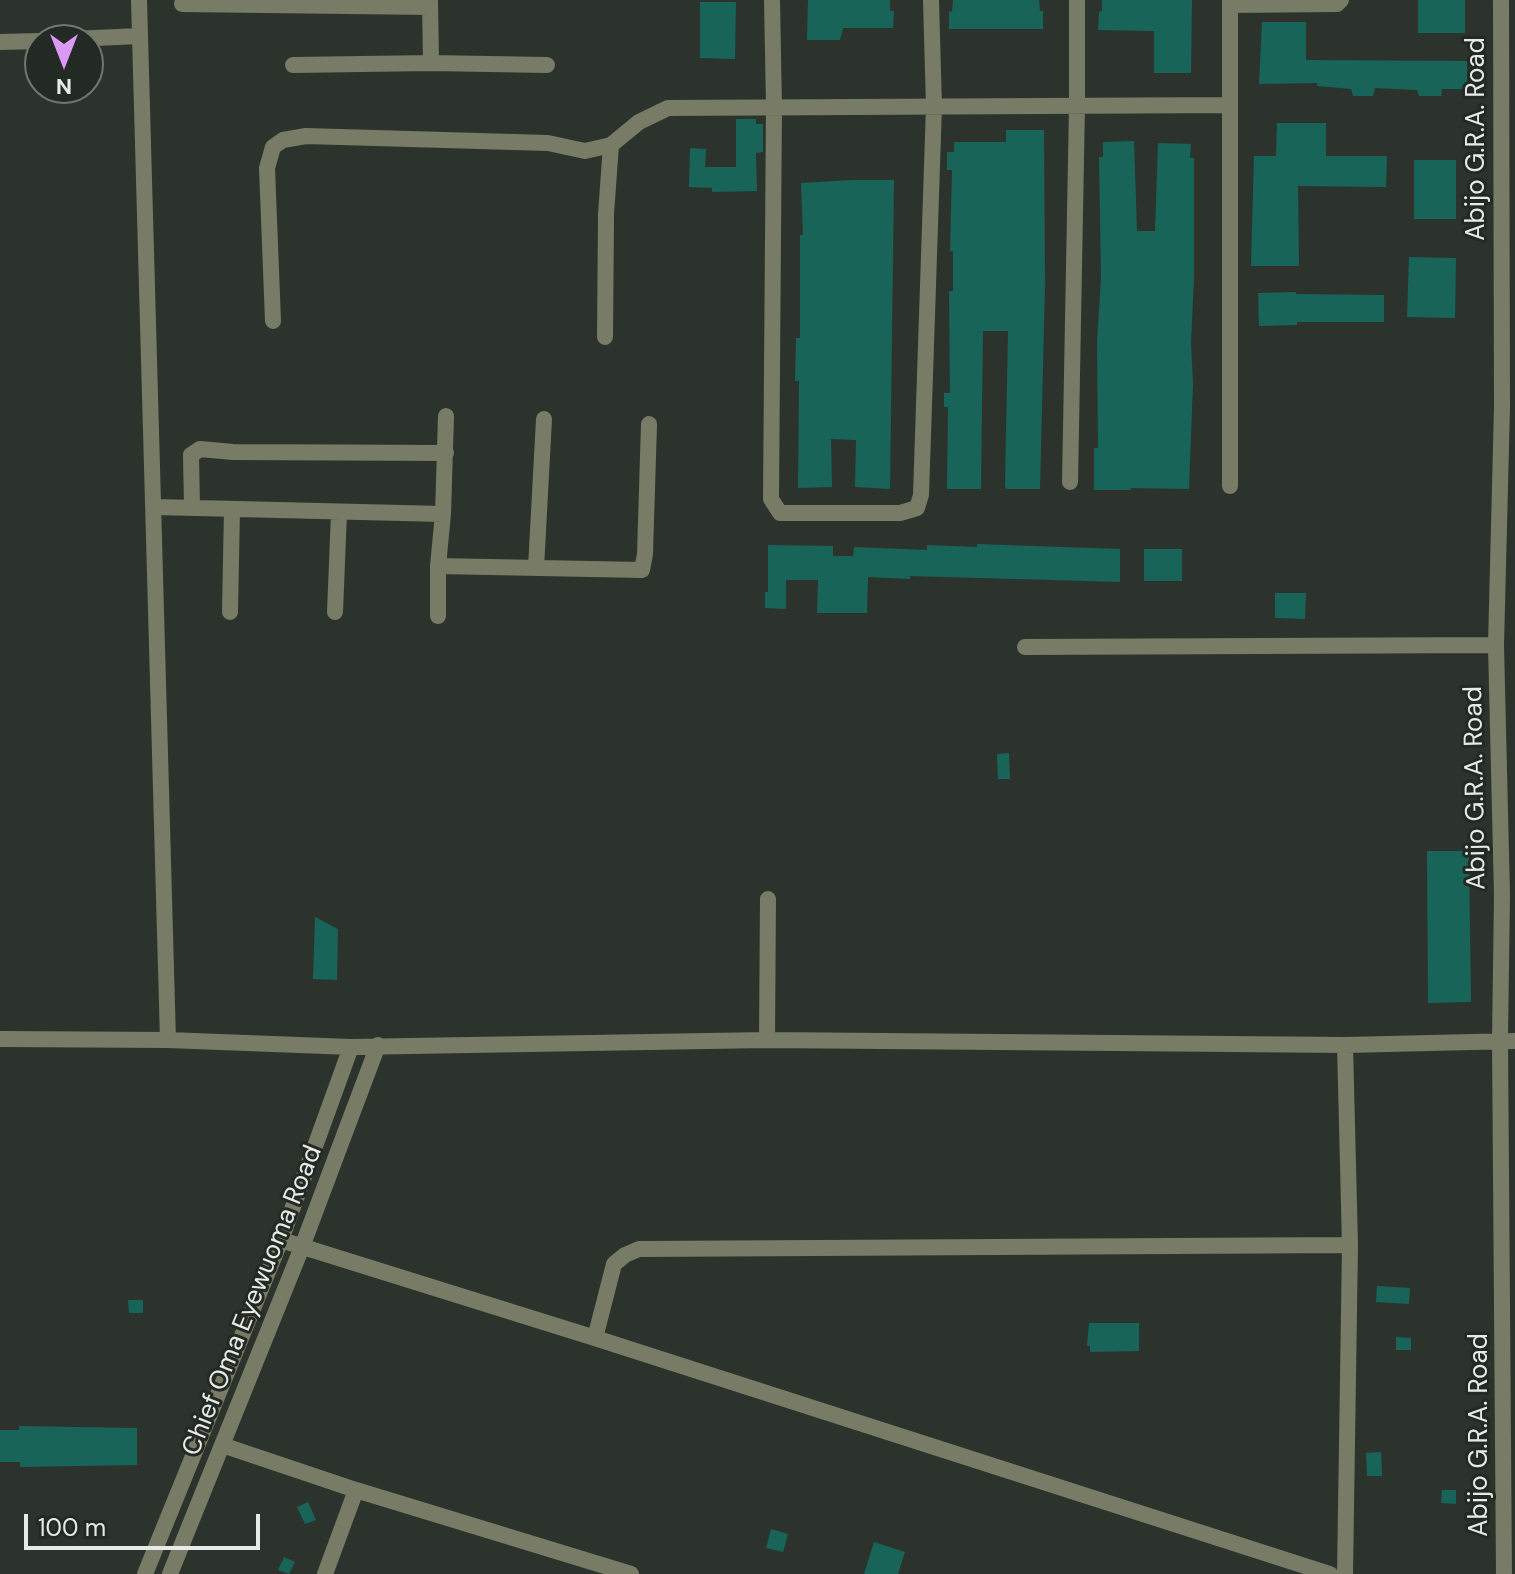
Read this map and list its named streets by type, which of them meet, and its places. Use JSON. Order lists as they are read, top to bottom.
{
  "streets": {
    "street": ["Abijo G.R.A. Road", "Chief Oma Eyewuoma Road"]
  },
  "scale_bar": "100 m",
  "north": "bottom"
}
